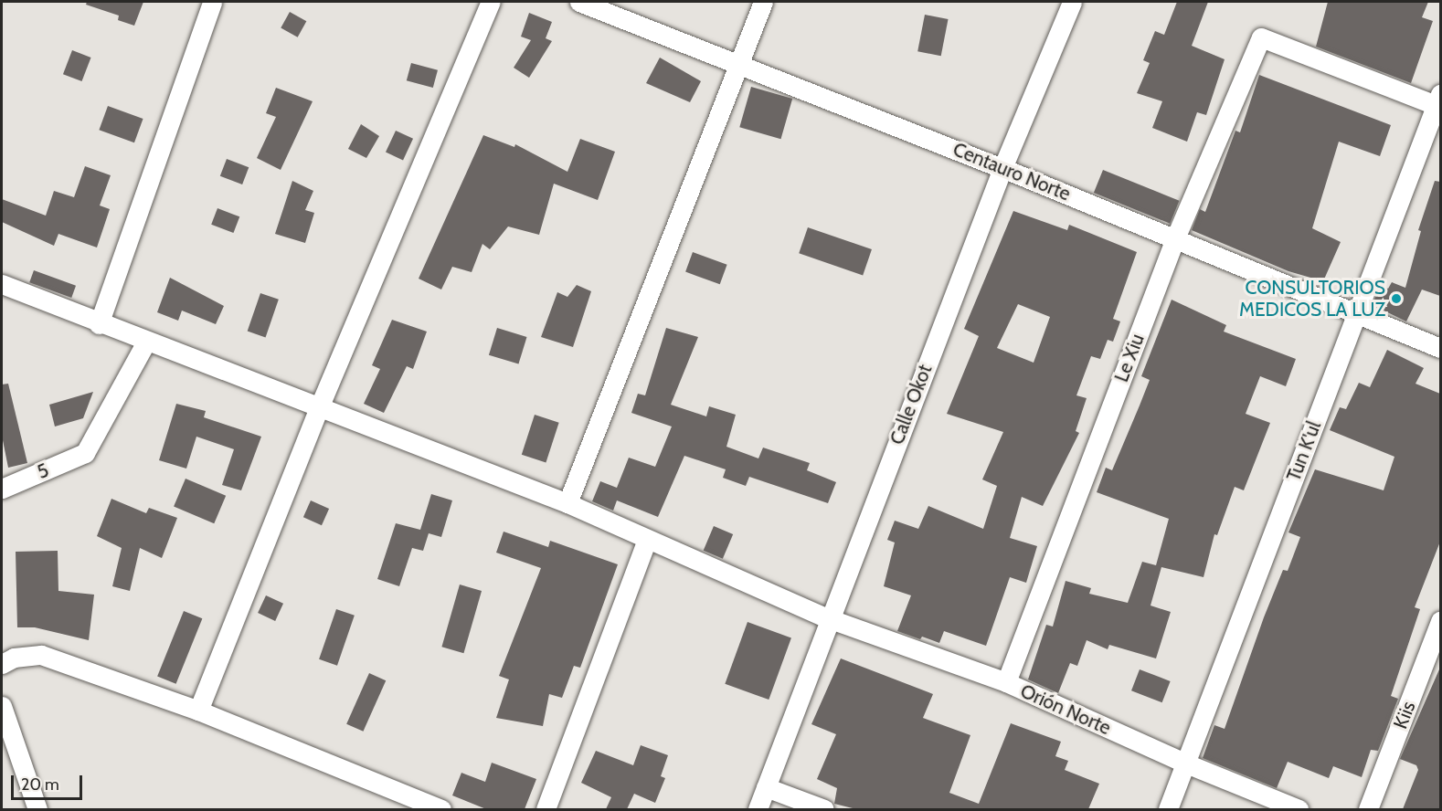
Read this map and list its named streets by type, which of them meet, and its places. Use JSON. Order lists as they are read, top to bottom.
{
  "streets": {
    "street": [
      "Centauro Norte",
      "Le Xiu",
      "Calle Okot",
      "Tun K'ul",
      "5",
      "Orión Norte",
      "Kiis"
    ]
  },
  "crossings": [
    ["Centauro Norte", "Le Xiu"],
    ["Centauro Norte", "Calle Okot"],
    ["Centauro Norte", "Tun K'ul"],
    ["Le Xiu", "Tun K'ul"],
    ["Le Xiu", "Orión Norte"],
    ["Calle Okot", "Orión Norte"],
    ["Tun K'ul", "Orión Norte"],
    ["5", "Orión Norte"]
  ],
  "places": ["CONSULTORIOS MEDICOS LA LUZ"],
  "scale_bar": "20 m"
}
